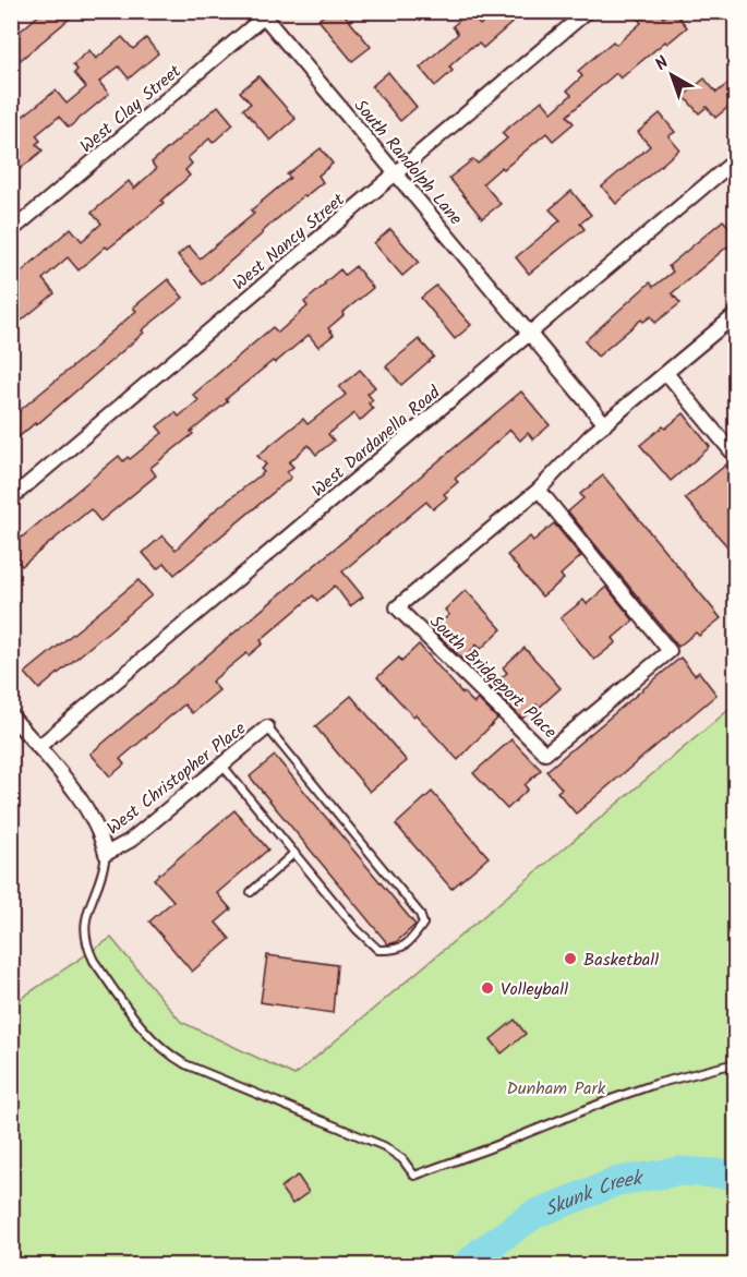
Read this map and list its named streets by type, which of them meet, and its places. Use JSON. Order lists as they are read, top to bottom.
{
  "streets": {
    "street": [
      "West Clay Street",
      "South Randolph Lane",
      "West Nancy Street",
      "West Dardanella Road",
      "South Bridgeport Place",
      "West Christopher Place"
    ]
  },
  "crossings": [
    ["West Clay Street", "South Randolph Lane"],
    ["South Randolph Lane", "West Nancy Street"],
    ["South Randolph Lane", "West Dardanella Road"]
  ],
  "water": ["Skunk Creek"],
  "parks": ["Dunham Park"],
  "places": ["Basketball", "Volleyball"],
  "north": "top left"
}
